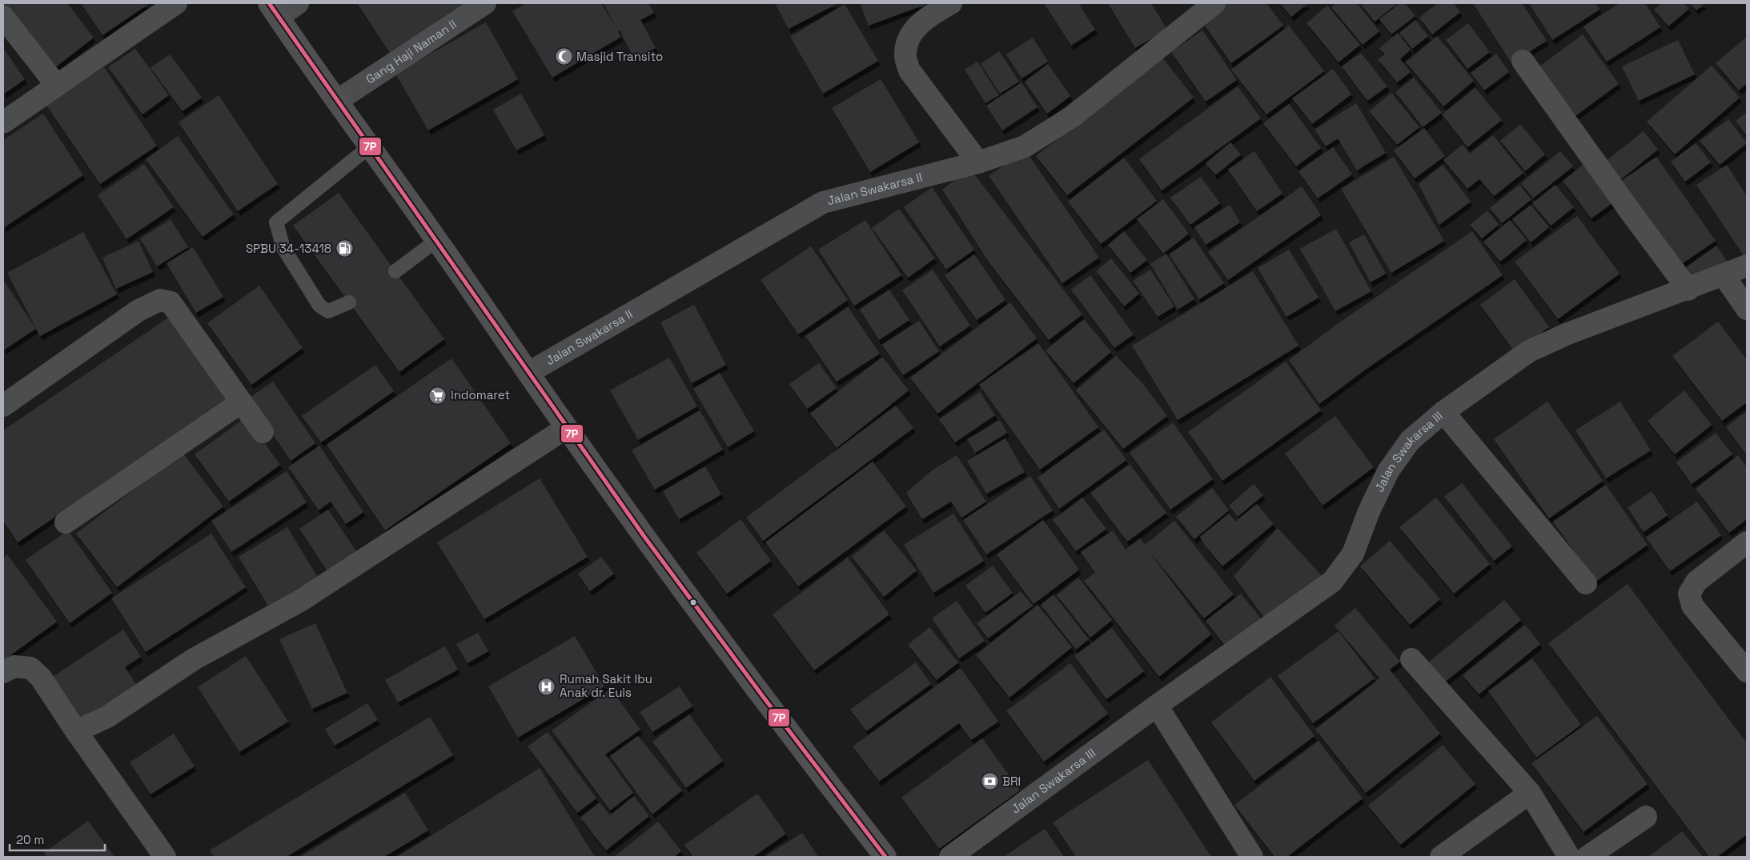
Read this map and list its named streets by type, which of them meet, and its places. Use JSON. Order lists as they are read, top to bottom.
{
  "streets": {
    "street": ["Gang Haji Naman II", "Jalan Swakarsa II", "Jalan Swakarsa III"]
  },
  "places": {
    "mosque": ["Masjid Transito"],
    "fuel station": ["SPBU 34-13418"],
    "supermarket": ["Indomaret"],
    "hospital": ["Rumah Sakit Ibu Anak dr. Euis"],
    "bank": ["BRI"]
  },
  "lines": ["transit line 7P"],
  "scale_bar": "20 m"
}
